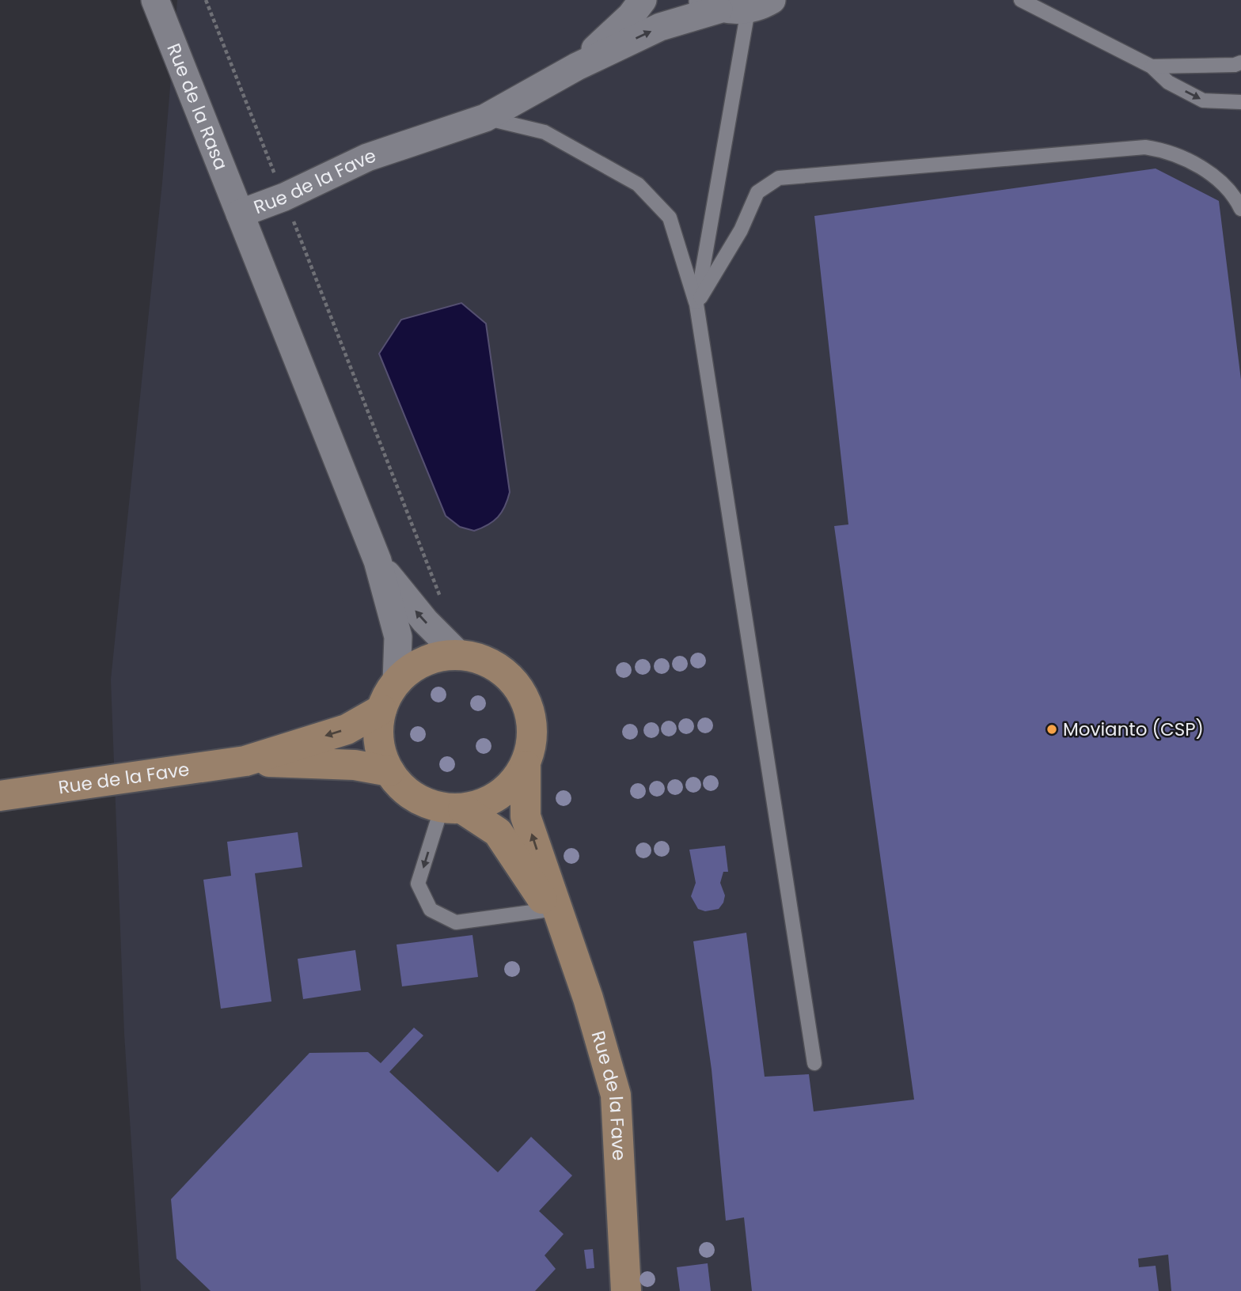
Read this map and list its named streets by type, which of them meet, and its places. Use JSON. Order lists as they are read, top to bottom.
{
  "streets": {
    "main road": ["Rue de la Fave"],
    "street": ["Rue de la Rasa"]
  },
  "crossings": [
    ["Rue de la Rasa", "Rue de la Fave"]
  ],
  "places": ["Movianto (CSP)"]
}
